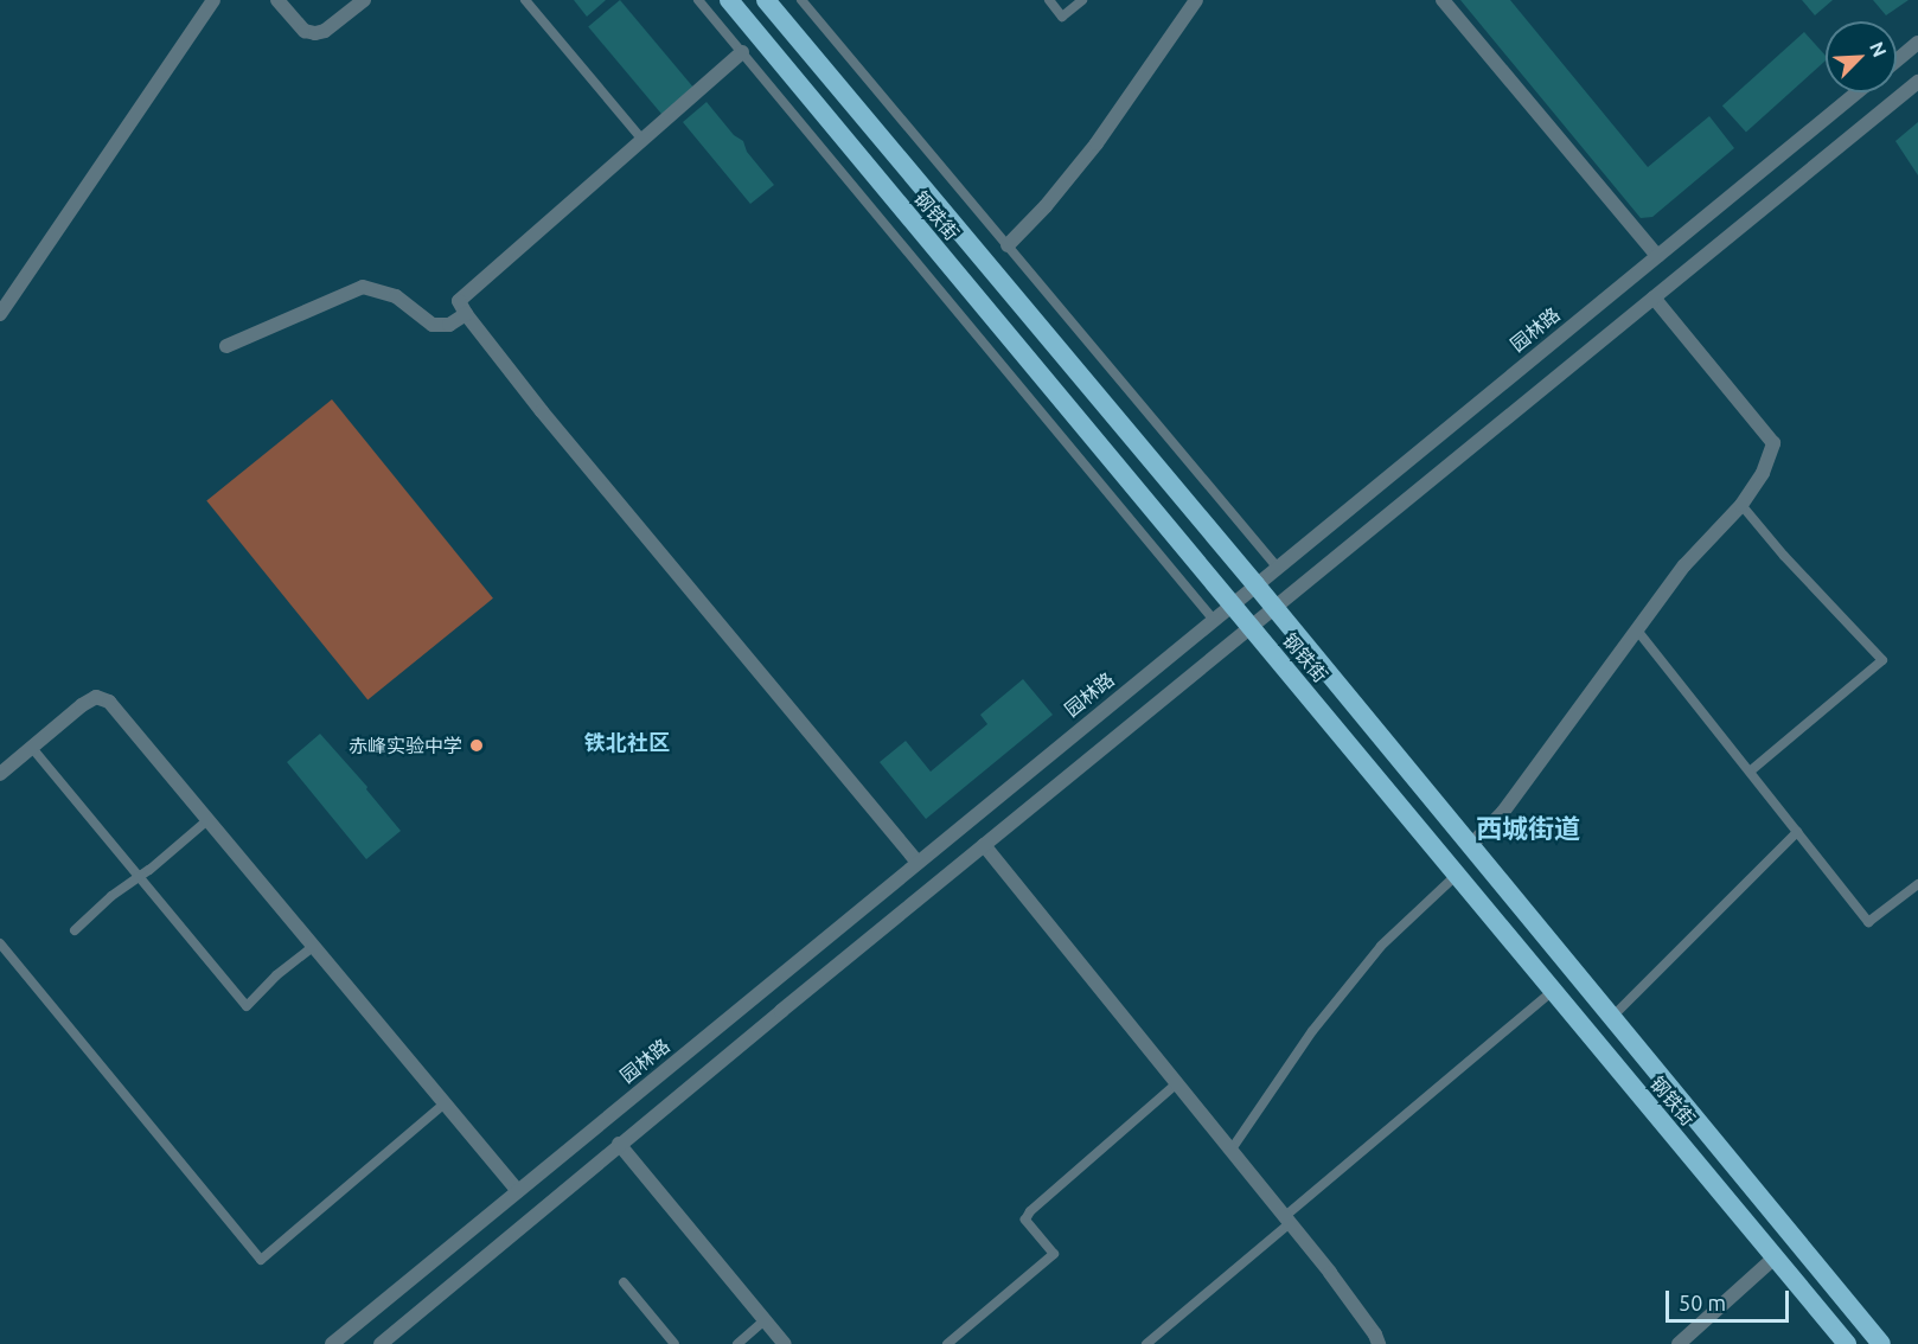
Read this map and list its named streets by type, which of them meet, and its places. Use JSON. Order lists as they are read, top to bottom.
{
  "streets": {
    "highway": ["钢铁街"],
    "street": ["园林路"]
  },
  "crossings": [
    ["钢铁街", "园林路"]
  ],
  "districts": ["铁北社区", "西城街道"],
  "places": ["赤峰实验中学"],
  "scale_bar": "50 m",
  "north": "top right"
}
